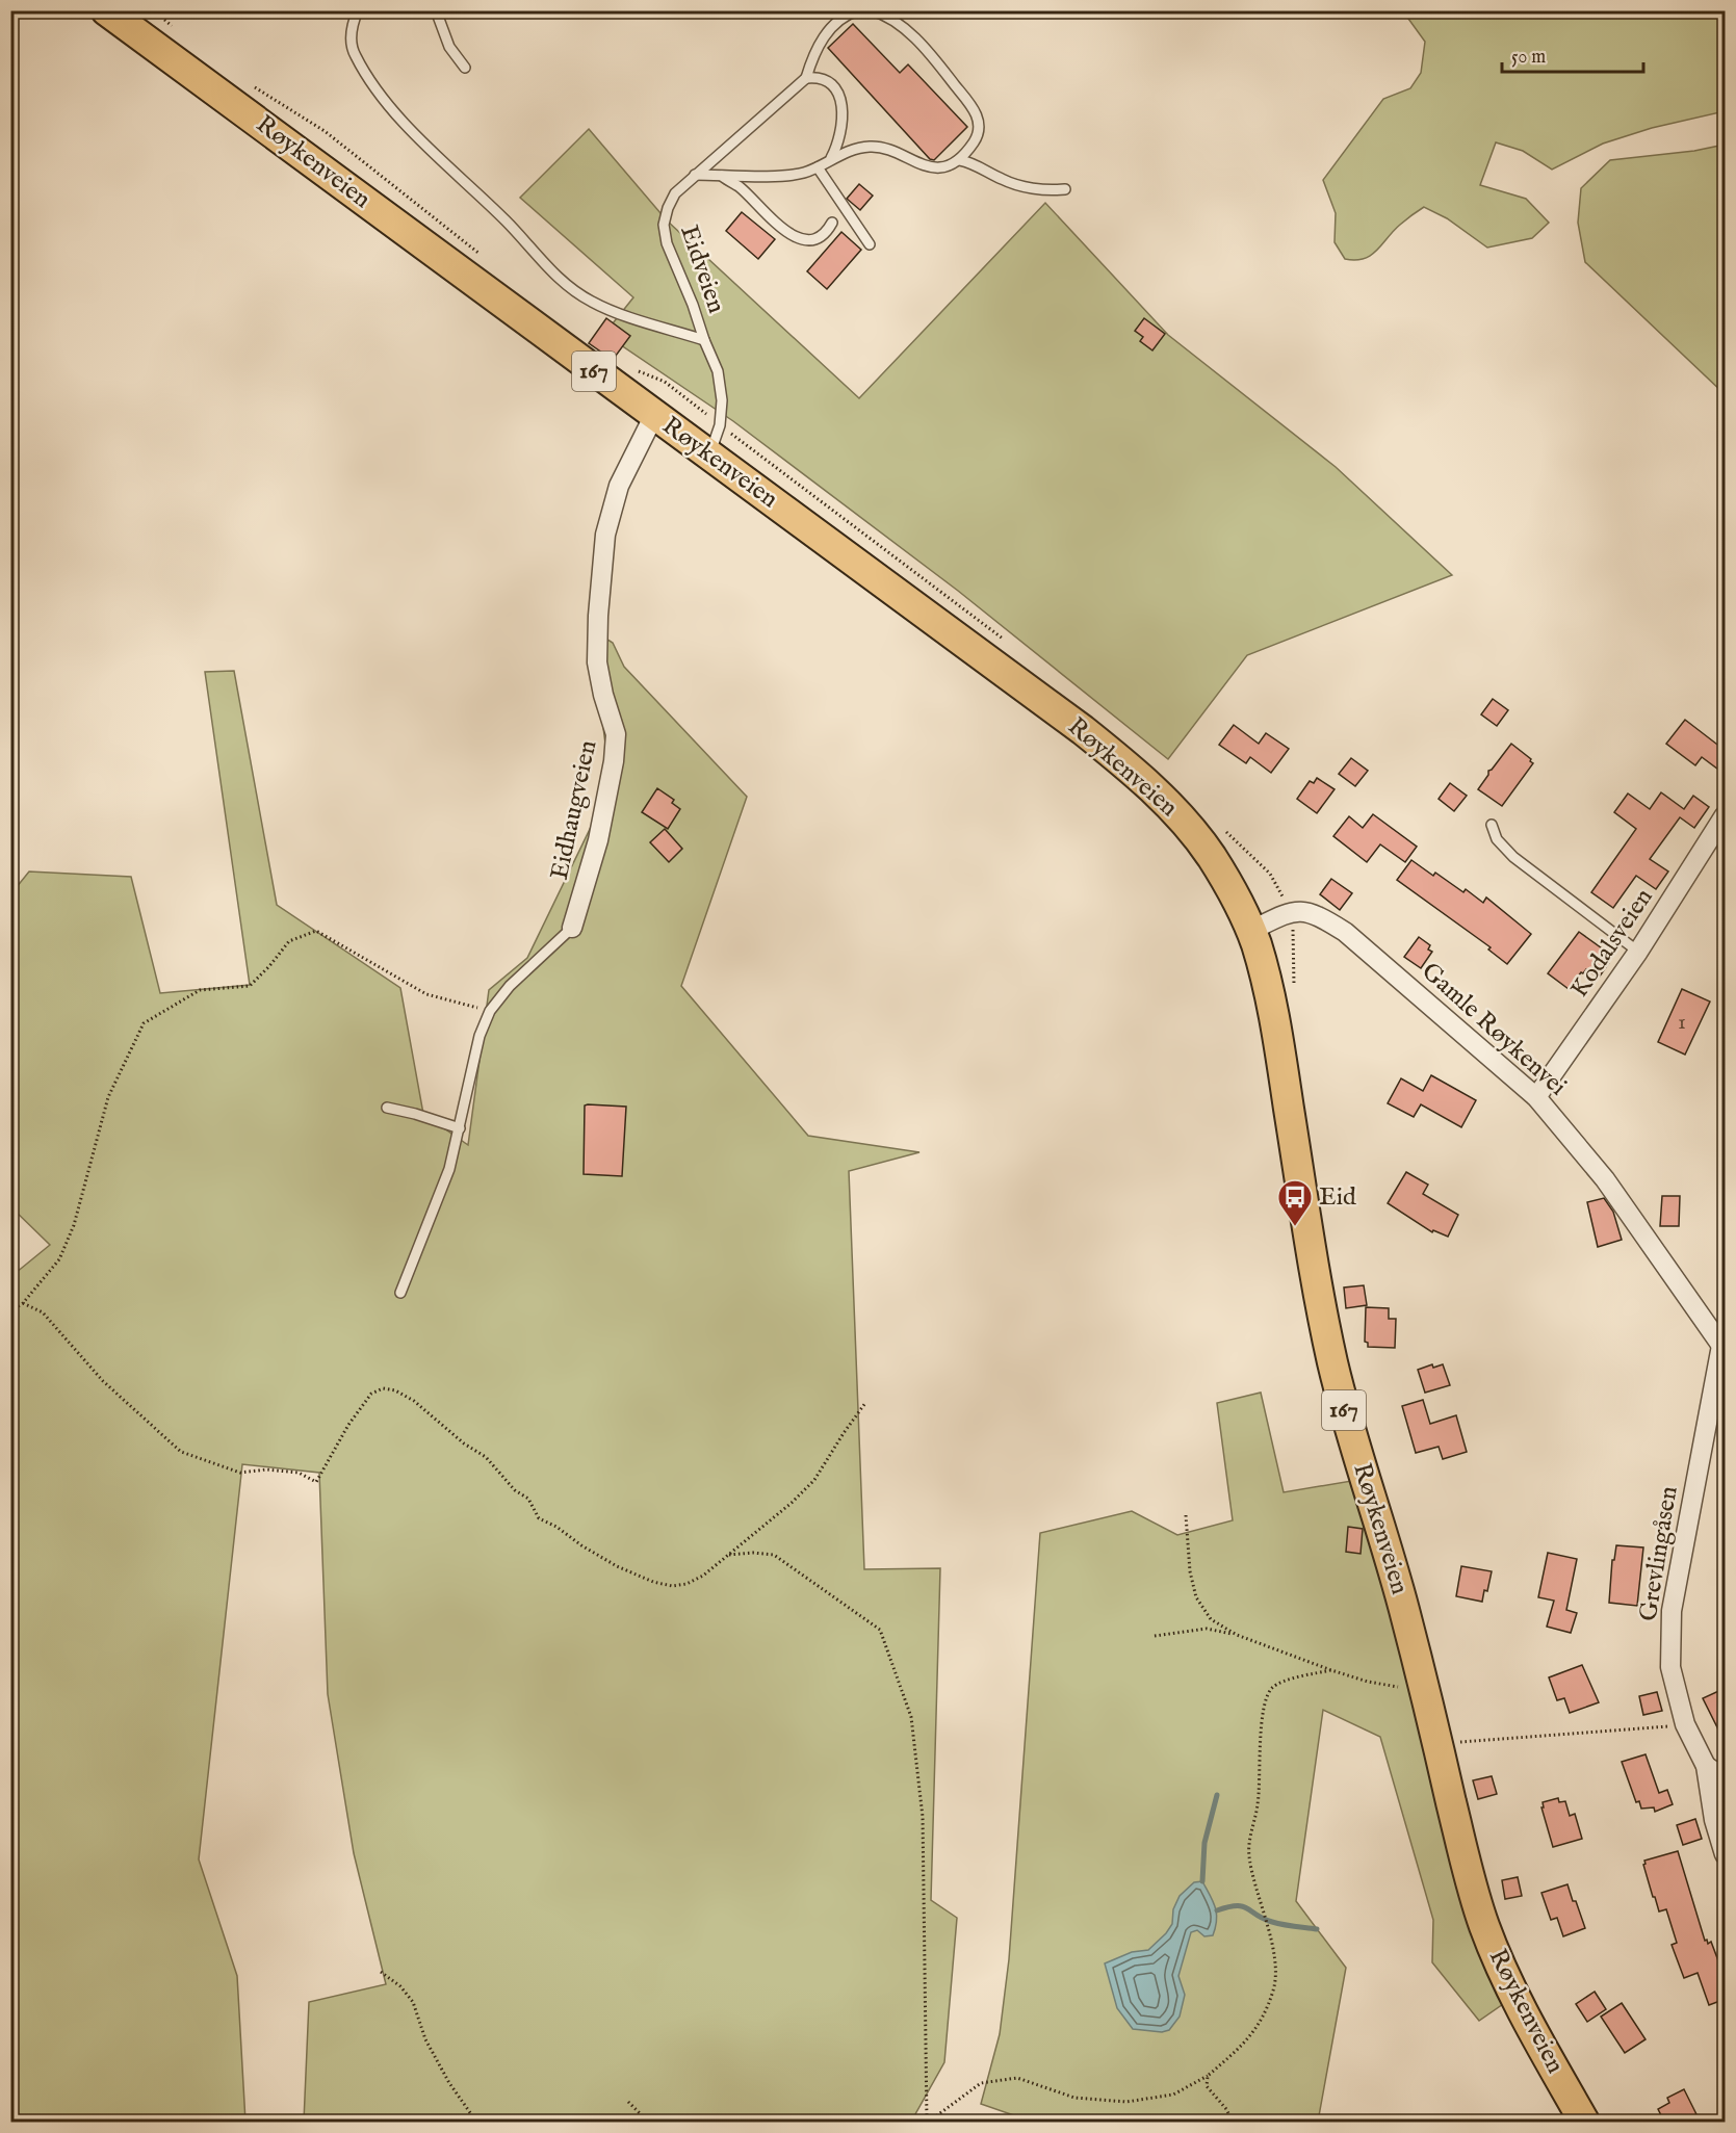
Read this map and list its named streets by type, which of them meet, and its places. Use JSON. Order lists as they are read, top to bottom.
{
  "streets": {
    "main road": ["Røykenveien", "167"],
    "street": [
      "Eidhaugveien",
      "Kodalsveien",
      "Gamle Røykenvei",
      "Grevlingåsen"
    ],
    "lane": ["Eidveien"]
  },
  "crossings": [
    ["Røykenveien", "Eidveien"],
    ["Røykenveien", "Eidhaugveien"],
    ["Kodalsveien", "Gamle Røykenvei"],
    ["Gamle Røykenvei", "Grevlingåsen"]
  ],
  "places": {
    "bus stop": ["Eid"]
  },
  "house_numbers": ["1"],
  "scale_bar": "50 m"
}
